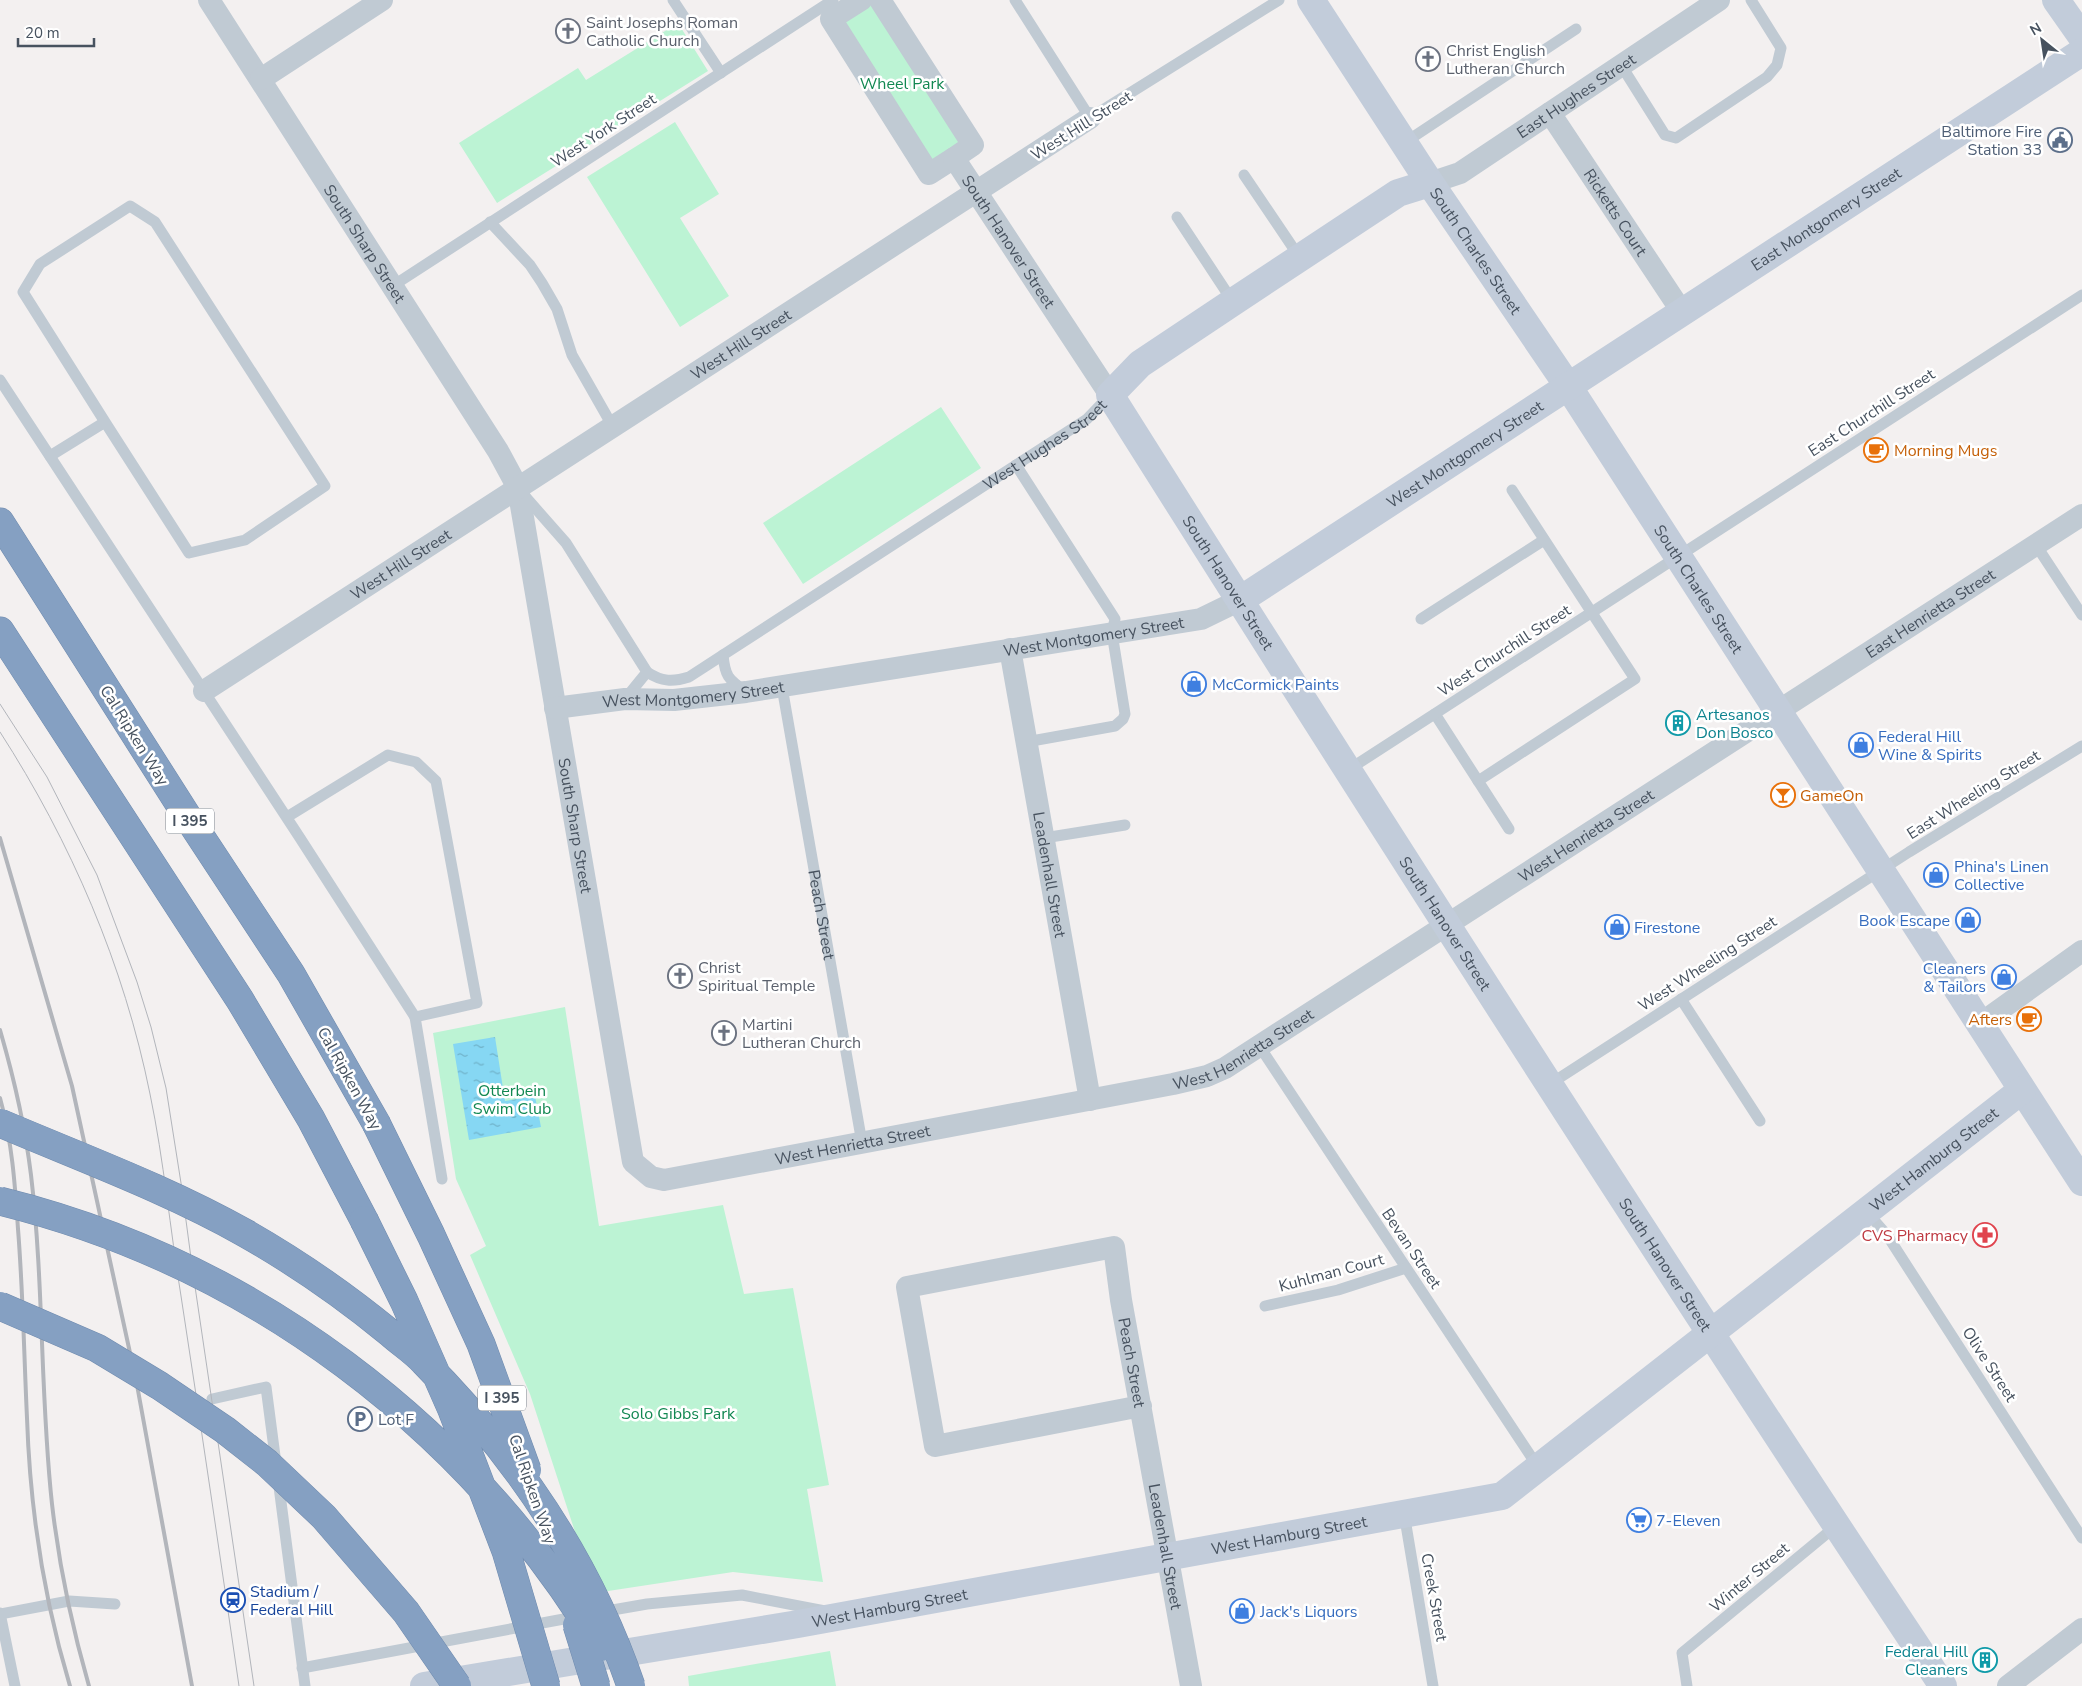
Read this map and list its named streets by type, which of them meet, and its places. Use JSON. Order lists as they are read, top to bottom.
{
  "streets": {
    "highway": ["Cal Ripken Way", "I 395"],
    "main road": [
      "East Montgomery Street",
      "South Hanover Street",
      "South Charles Street",
      "West Hughes Street",
      "West Montgomery Street",
      "West Hamburg Street"
    ],
    "street": [
      "East Hughes Street",
      "West Hill Street",
      "Ricketts Court",
      "South Sharp Street",
      "East Henrietta Street",
      "West Henrietta Street",
      "Leadenhall Street",
      "Peach Street"
    ],
    "lane": [
      "West York Street",
      "East Churchill Street",
      "West Churchill Street",
      "East Wheeling Street",
      "West Wheeling Street",
      "Bevan Street",
      "Kuhlman Court",
      "Olive Street",
      "Winter Street",
      "Creek Street"
    ]
  },
  "crossings": [
    ["East Hughes Street", "Ricketts Court"],
    ["East Hughes Street", "South Charles Street"],
    ["East Hughes Street", "West Hughes Street"],
    ["West Hill Street", "South Hanover Street"],
    ["West Hill Street", "South Sharp Street"],
    ["West York Street", "South Hanover Street"],
    ["West York Street", "South Sharp Street"],
    ["Ricketts Court", "East Montgomery Street"],
    ["East Montgomery Street", "South Charles Street"],
    ["East Montgomery Street", "West Montgomery Street"],
    ["South Hanover Street", "West Hughes Street"],
    ["South Hanover Street", "West Montgomery Street"],
    ["South Hanover Street", "West Churchill Street"],
    ["South Hanover Street", "West Henrietta Street"],
    ["South Hanover Street", "West Wheeling Street"],
    ["South Hanover Street", "West Hamburg Street"],
    ["South Hanover Street", "Winter Street"],
    ["South Sharp Street", "West Hughes Street"],
    ["South Sharp Street", "West Montgomery Street"],
    ["South Sharp Street", "West Henrietta Street"],
    ["South Charles Street", "East Churchill Street"],
    ["South Charles Street", "West Hughes Street"],
    ["South Charles Street", "West Montgomery Street"],
    ["South Charles Street", "East Henrietta Street"],
    ["South Charles Street", "West Churchill Street"],
    ["South Charles Street", "East Wheeling Street"],
    ["South Charles Street", "West Henrietta Street"],
    ["South Charles Street", "West Wheeling Street"],
    ["South Charles Street", "West Hamburg Street"],
    ["East Churchill Street", "West Churchill Street"],
    ["West Montgomery Street", "Leadenhall Street"],
    ["West Montgomery Street", "Peach Street"],
    ["East Henrietta Street", "West Henrietta Street"],
    ["East Wheeling Street", "West Wheeling Street"],
    ["West Henrietta Street", "Leadenhall Street"],
    ["West Henrietta Street", "Peach Street"],
    ["West Henrietta Street", "Bevan Street"],
    ["Leadenhall Street", "Peach Street"],
    ["Leadenhall Street", "West Hamburg Street"],
    ["West Hamburg Street", "Bevan Street"],
    ["West Hamburg Street", "Olive Street"],
    ["West Hamburg Street", "Creek Street"],
    ["Bevan Street", "Kuhlman Court"]
  ],
  "parks": ["Wheel Park", "Otterbein Swim Club", "Solo Gibbs Park"],
  "places": {
    "church": [
      "Saint Josephs Roman Catholic Church",
      "Christ English Lutheran Church",
      "Christ Spiritual Temple",
      "Martini Lutheran Church"
    ],
    "public building": ["Baltimore Fire Station 33"],
    "cafe": ["Morning Mugs", "Afters"],
    "shop": [
      "McCormick Paints",
      "Federal Hill Wine & Spirits",
      "Phina's Linen Collective",
      "Book Escape",
      "Firestone",
      "Cleaners & Tailors",
      "Jack's Liquors"
    ],
    "building": ["Artesanos Don Bosco", "Federal Hill Cleaners"],
    "bar": ["GameOn"],
    "pharmacy": ["CVS Pharmacy"],
    "parking": ["Lot F"],
    "supermarket": ["7-Eleven"],
    "station": ["Stadium / Federal Hill"]
  },
  "scale_bar": "20 m",
  "north": "top left"
}
